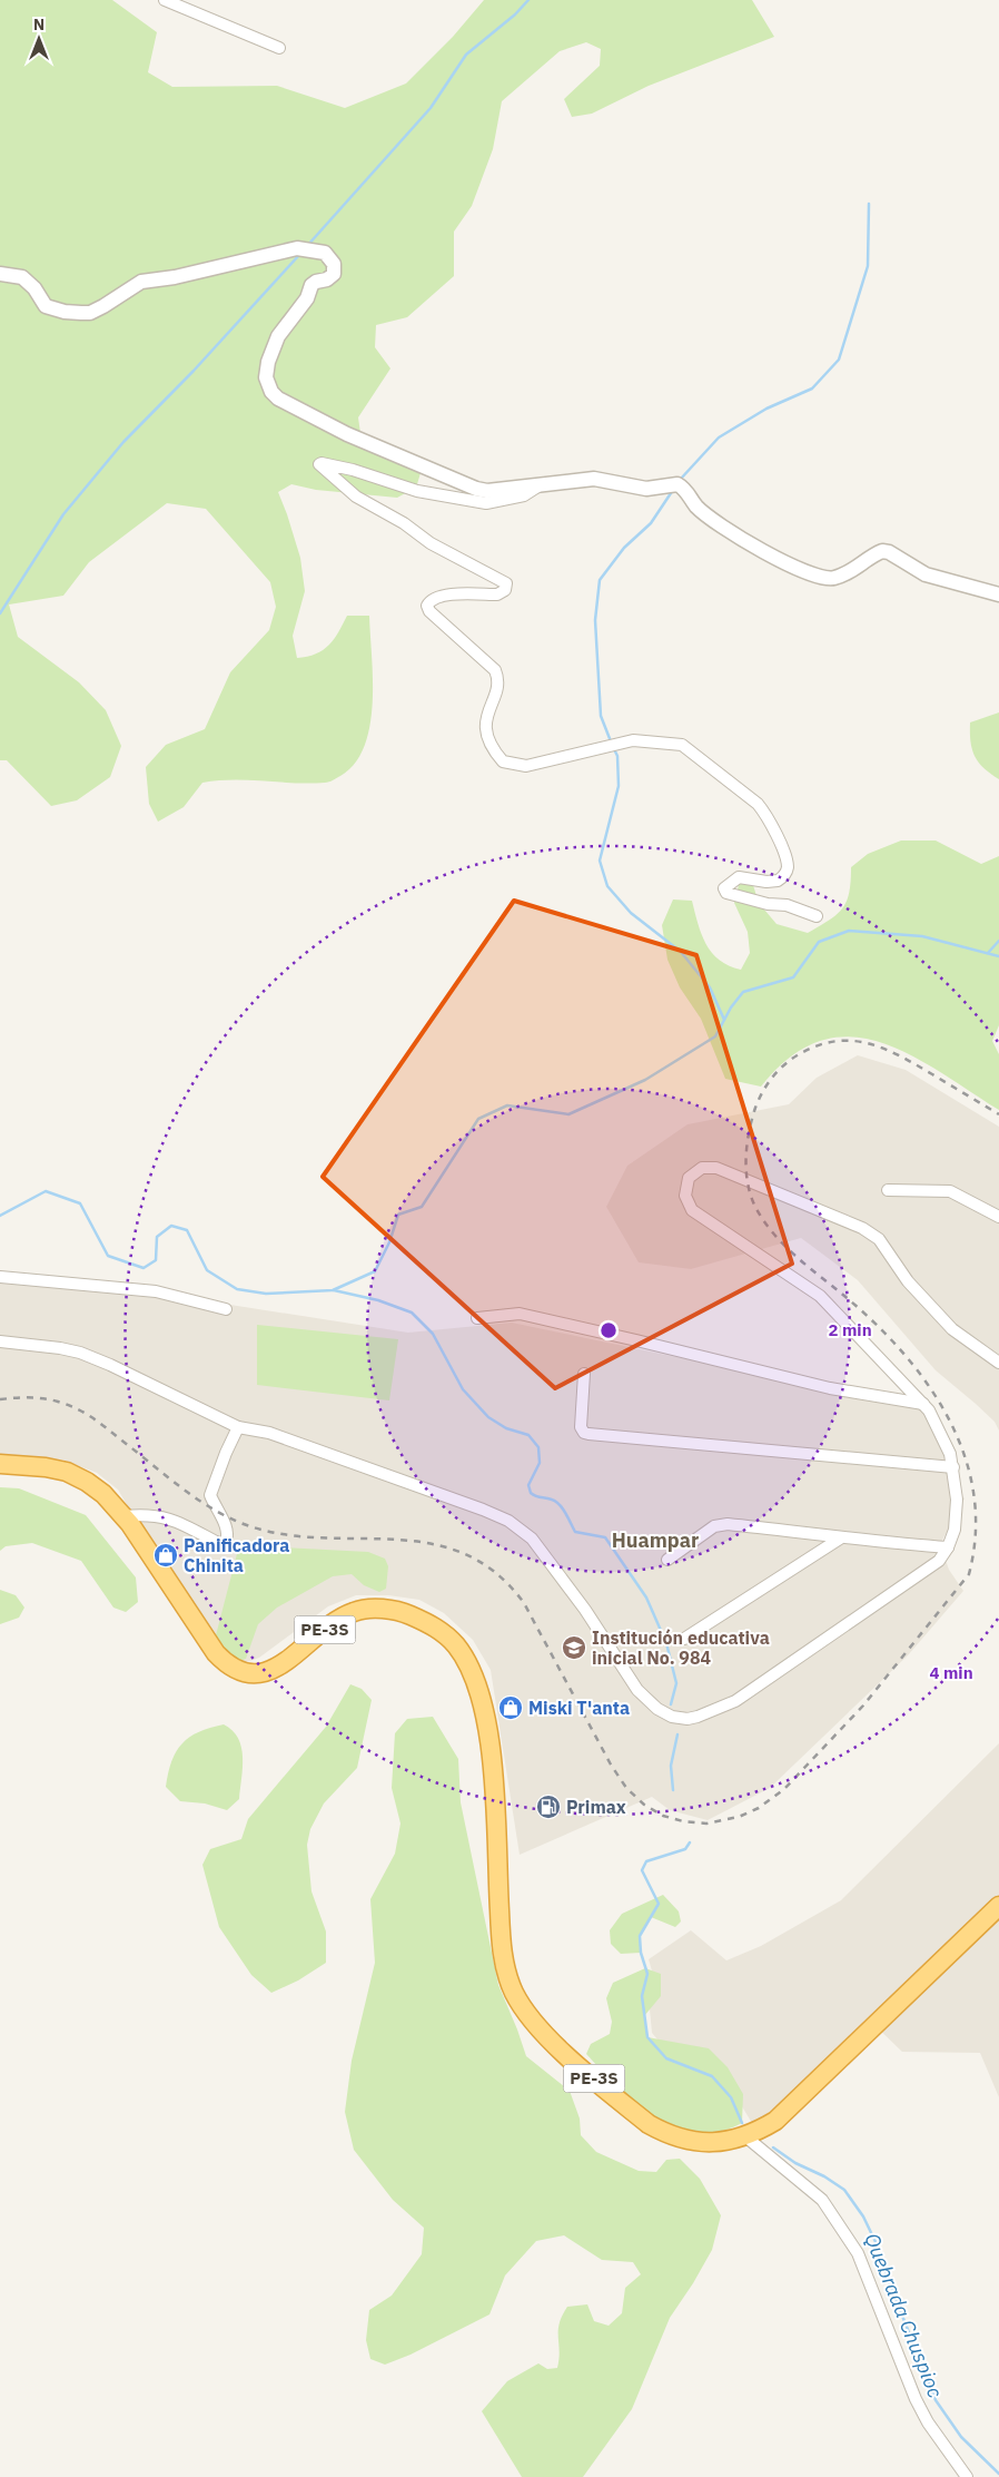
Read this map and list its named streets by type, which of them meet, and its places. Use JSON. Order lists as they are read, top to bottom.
{
  "streets": {
    "highway": ["PE-3S"]
  },
  "districts": ["Huampar"],
  "water": ["Quebrada Chuspioc"],
  "places": {
    "shop": ["Panificadora Chinita", "Miski T'anta"],
    "school or university": ["Institución educativa inicial No. 984"],
    "fuel station": ["Primax"]
  },
  "north": "top",
  "rings": ["2 min", "4 min"]
}
